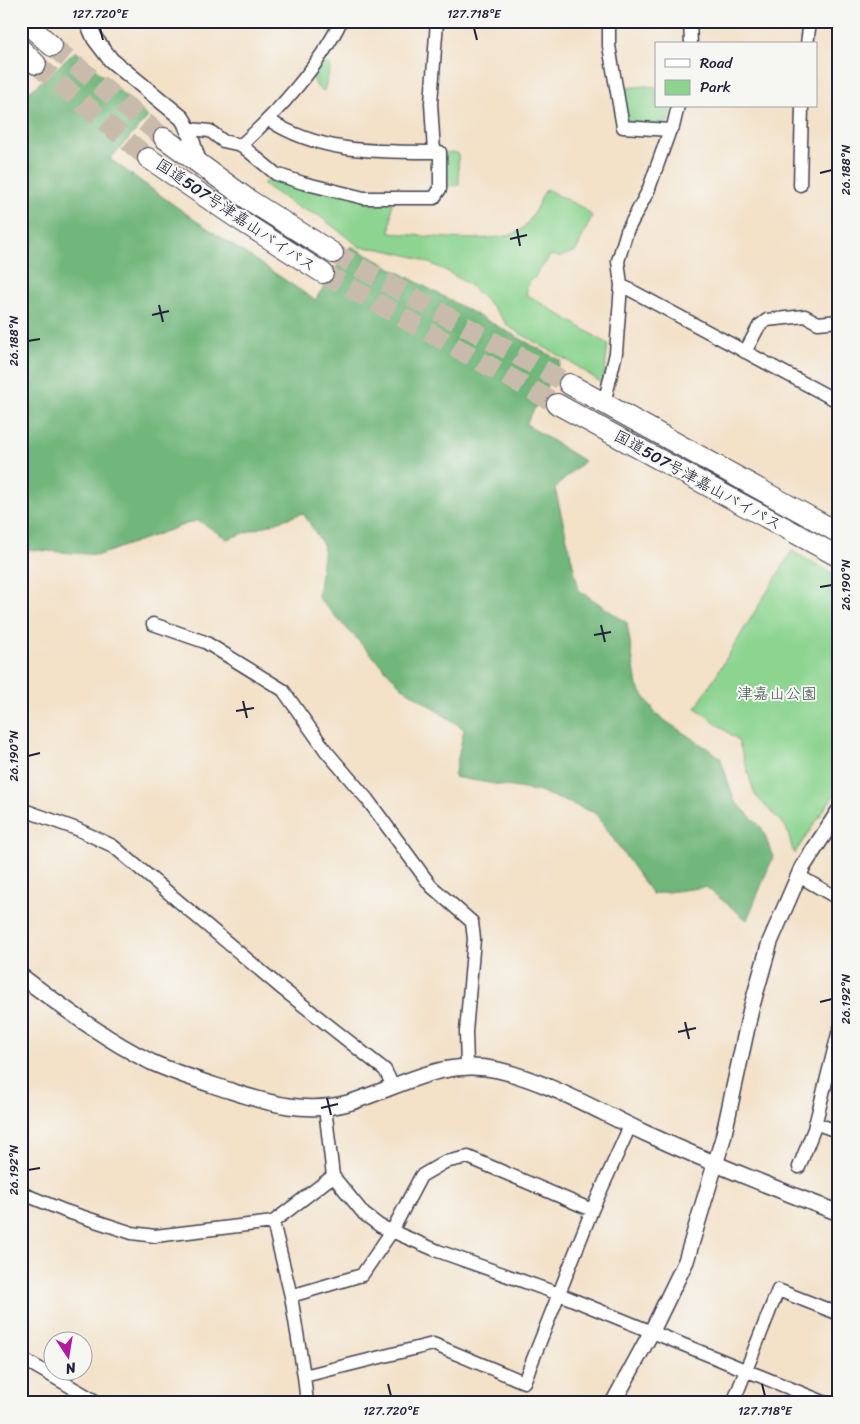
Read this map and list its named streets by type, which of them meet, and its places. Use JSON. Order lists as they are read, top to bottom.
{
  "streets": {
    "highway": ["国道507号津嘉山バイパス"]
  },
  "parks": ["津嘉山公園"],
  "legend": ["Road", "Park"],
  "north": "bottom",
  "coordinates": [
    "127.720°E",
    "127.718°E",
    "26.188°N",
    "26.190°N",
    "26.192°N"
  ]
}
